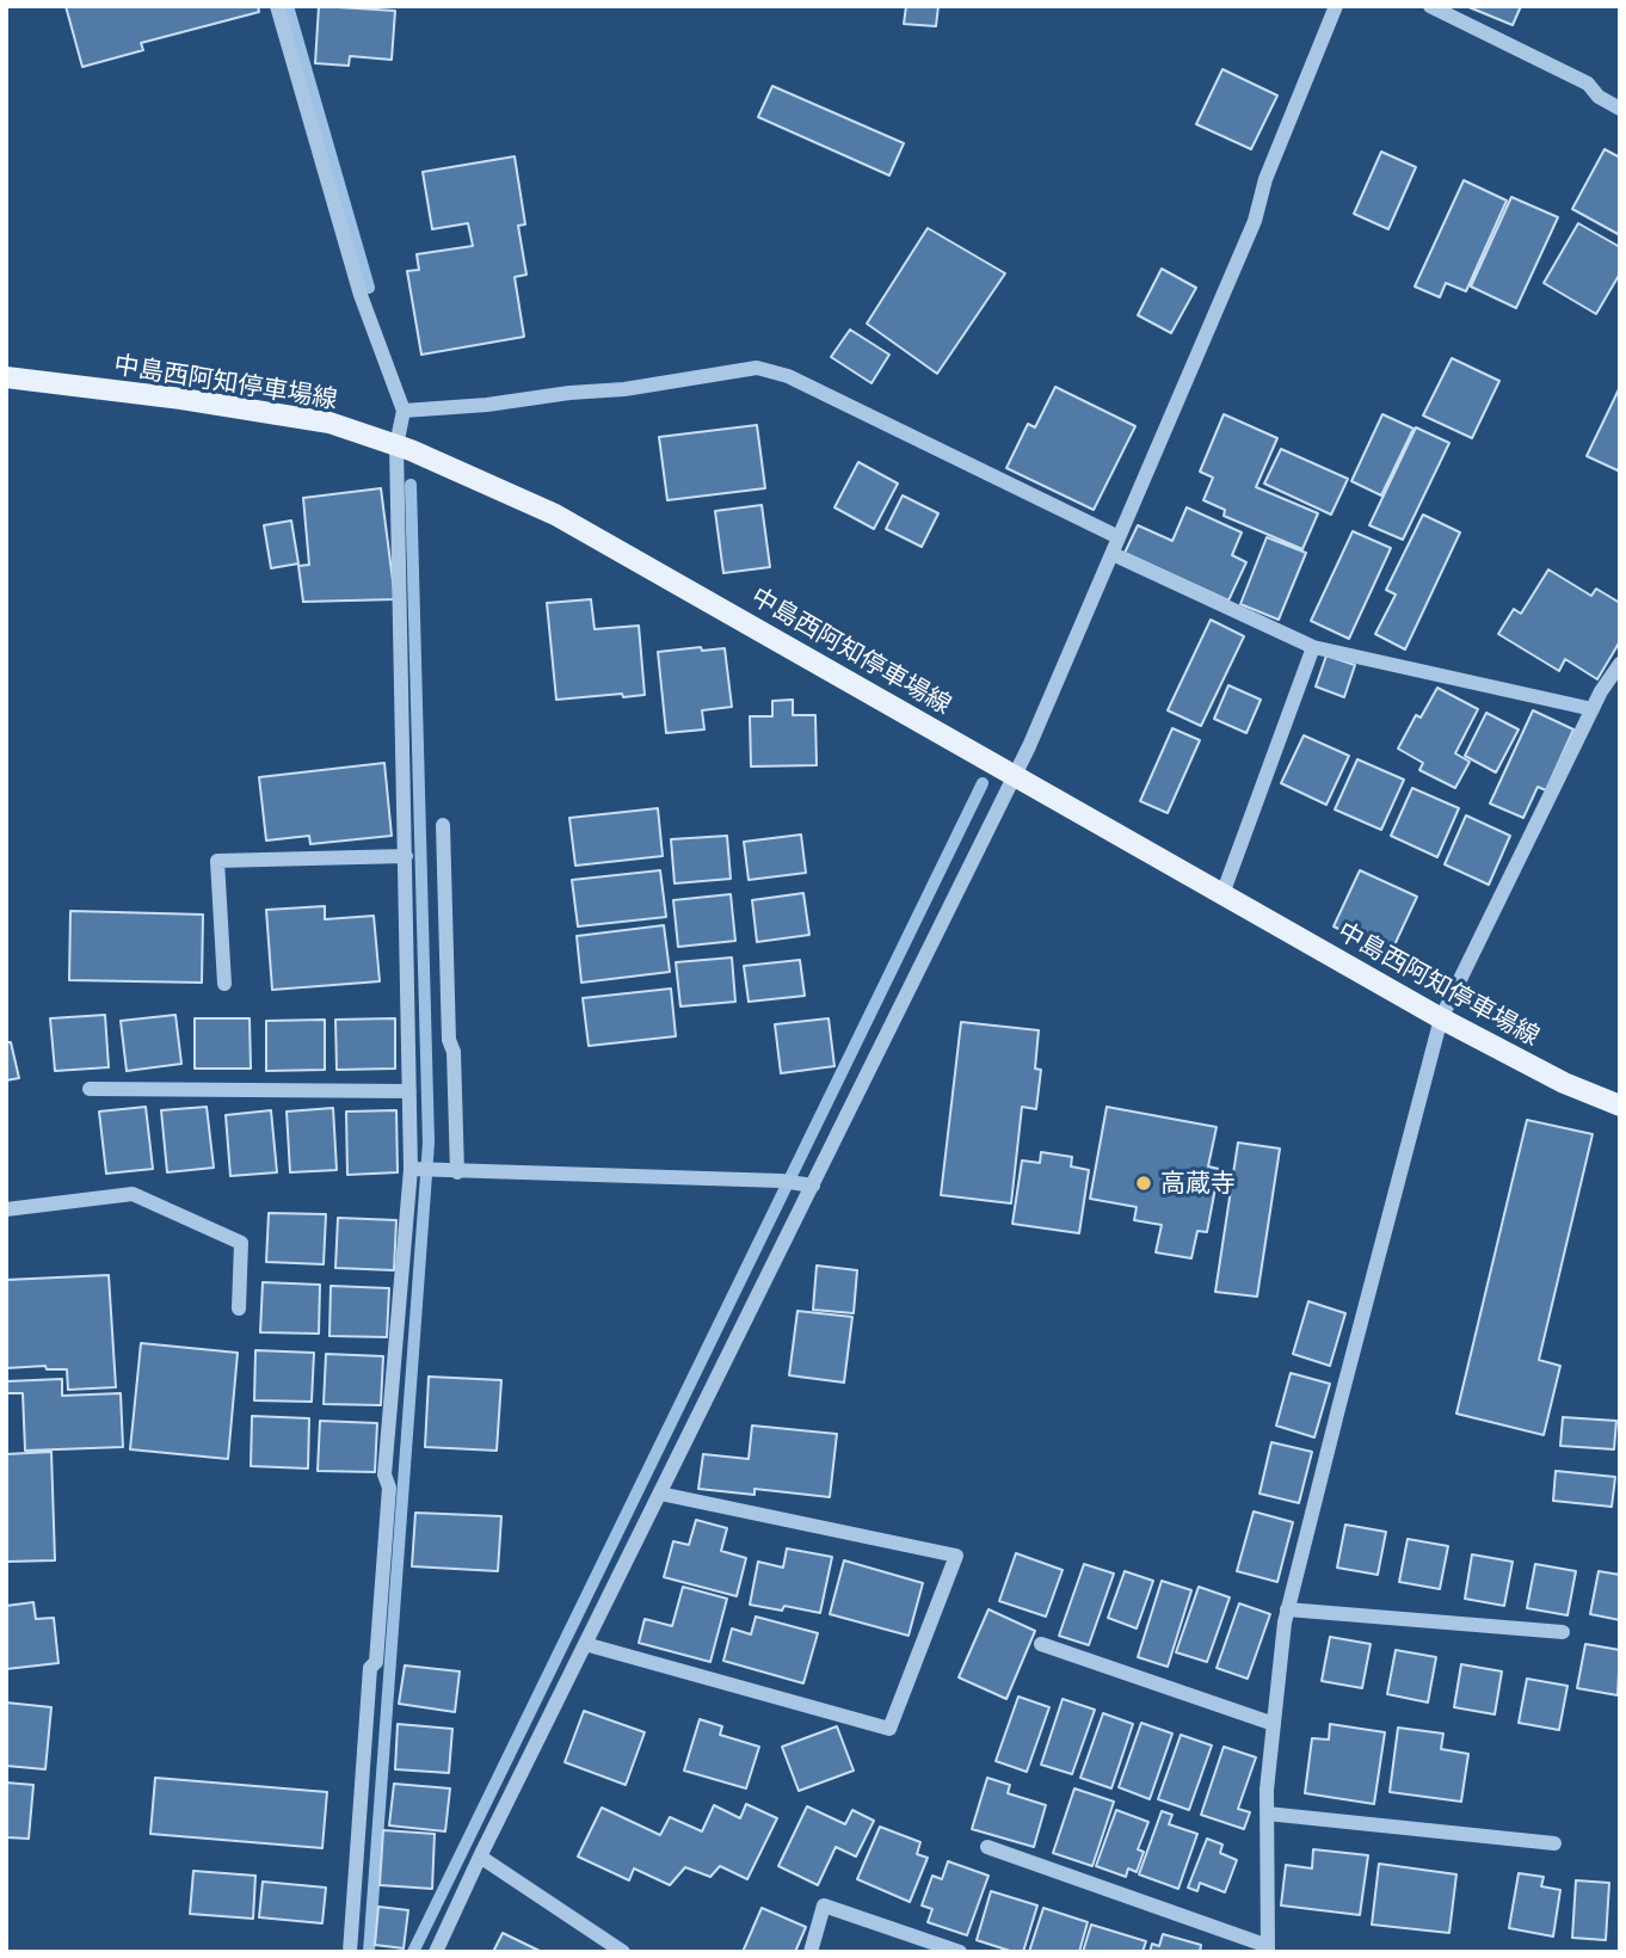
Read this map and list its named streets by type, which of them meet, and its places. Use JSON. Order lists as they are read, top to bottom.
{
  "streets": {
    "main road": ["中島西阿知停車場線"]
  },
  "places": ["高蔵寺"]
}
